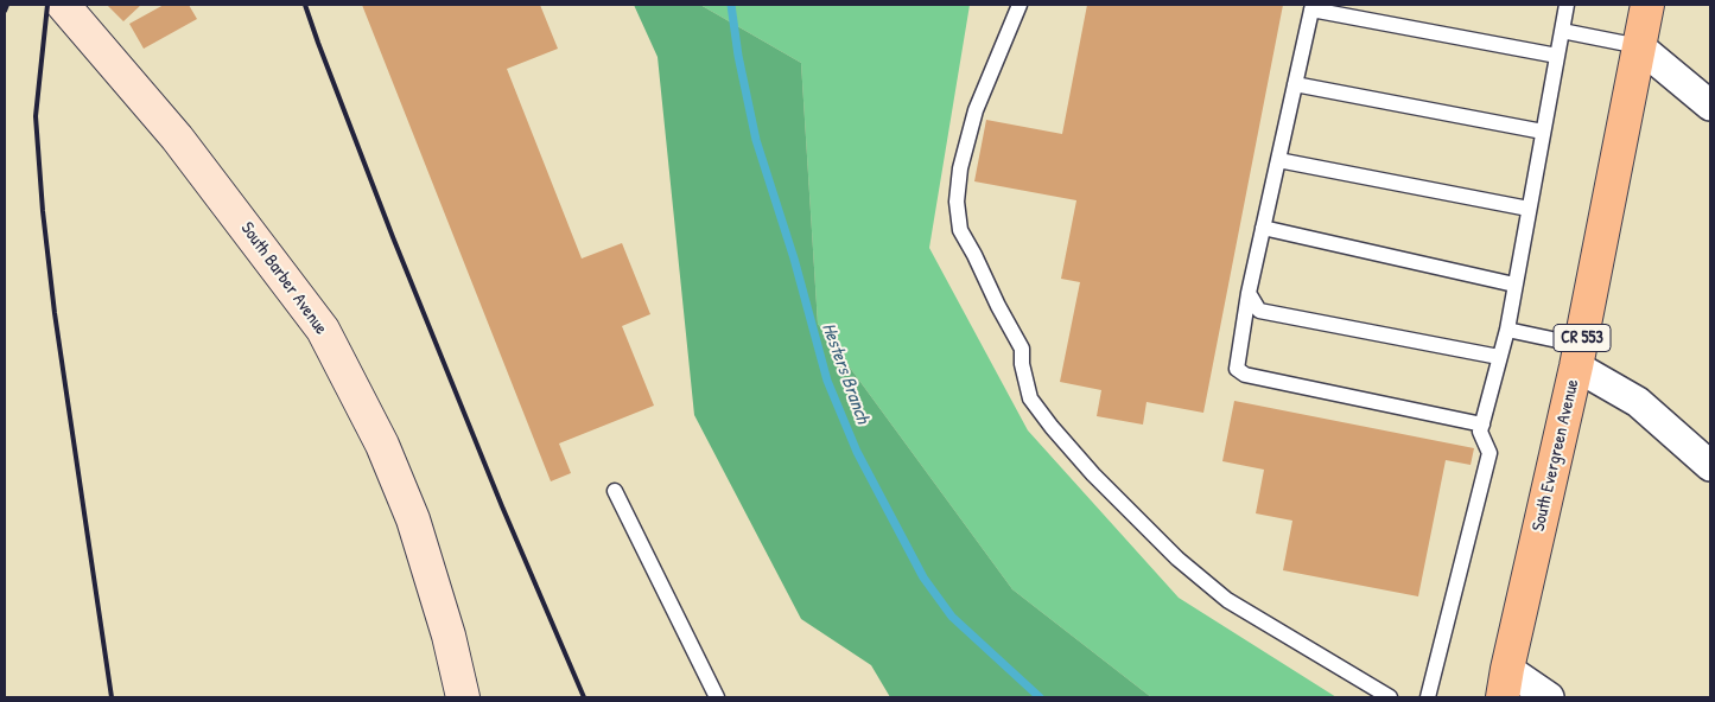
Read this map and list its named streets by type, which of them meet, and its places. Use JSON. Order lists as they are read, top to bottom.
{
  "streets": {
    "main road": ["CR 553", "South Evergreen Avenue"],
    "street": ["South Barber Avenue"]
  },
  "water": ["Hesters Branch"]
}
